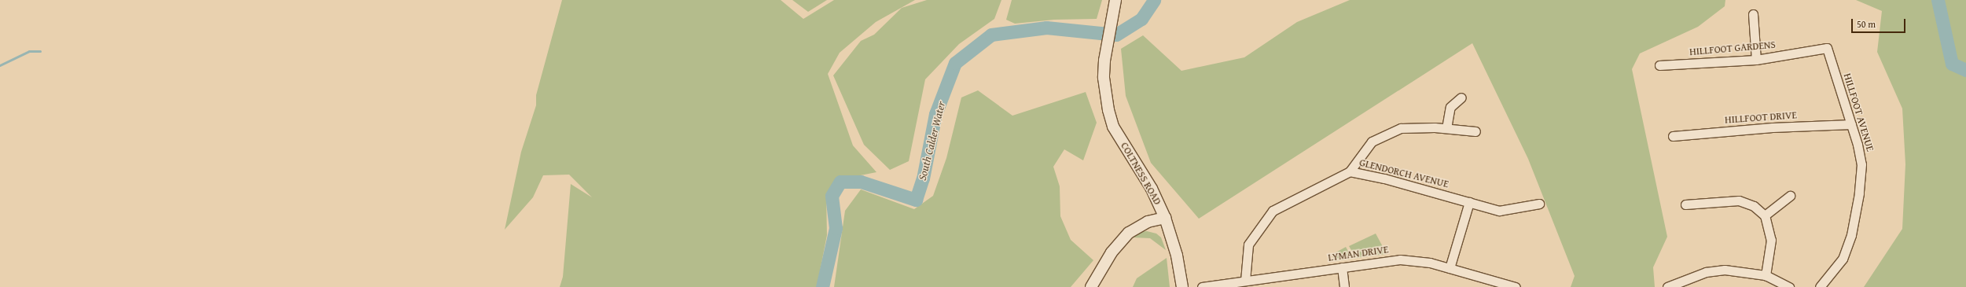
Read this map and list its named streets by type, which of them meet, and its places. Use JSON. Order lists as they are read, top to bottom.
{
  "streets": {
    "street": [
      "HILLFOOT GARDENS",
      "HILLFOOT AVENUE",
      "HILLFOOT DRIVE",
      "COLTNESS ROAD",
      "GLENDORCH AVENUE",
      "LYMAN DRIVE"
    ]
  },
  "crossings": [
    ["HILLFOOT GARDENS", "HILLFOOT AVENUE"],
    ["HILLFOOT AVENUE", "HILLFOOT DRIVE"],
    ["GLENDORCH AVENUE", "LYMAN DRIVE"]
  ],
  "water": ["South Calder Water"],
  "scale_bar": "50 m"
}
